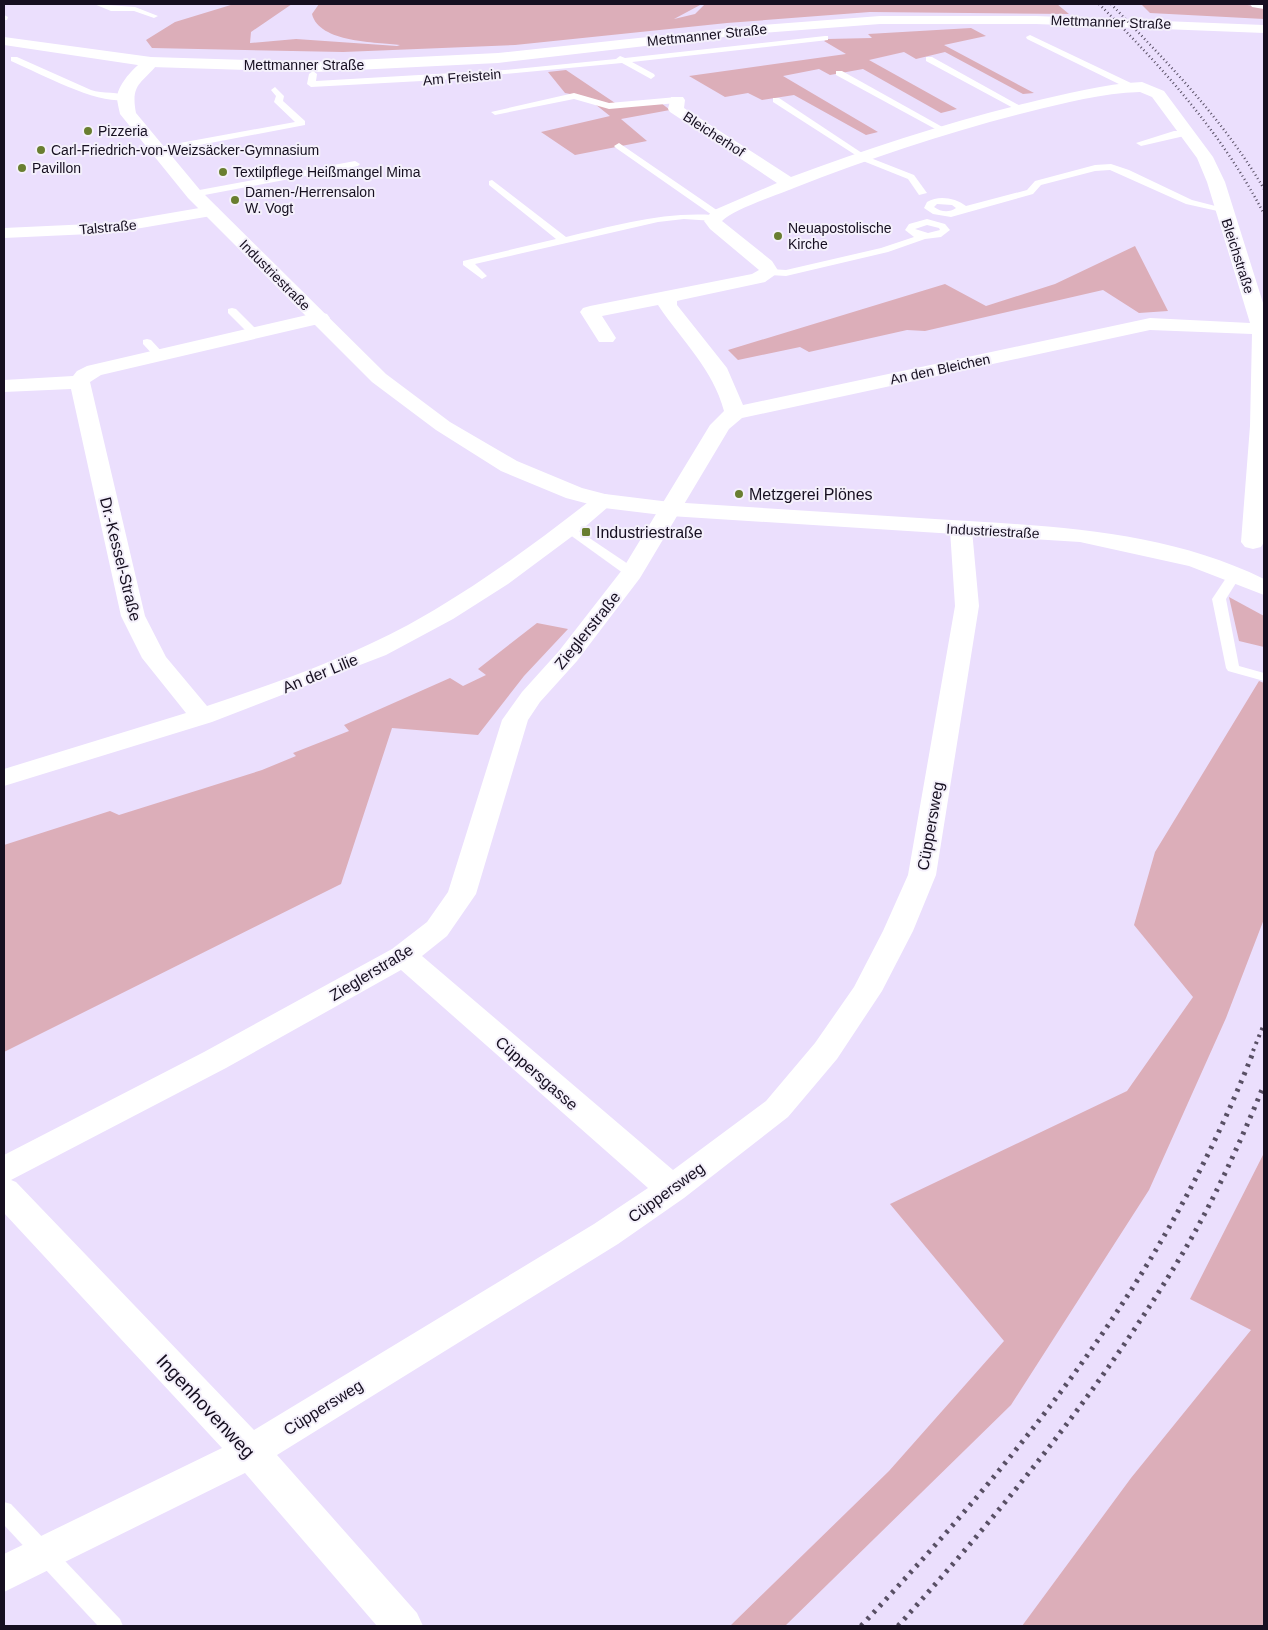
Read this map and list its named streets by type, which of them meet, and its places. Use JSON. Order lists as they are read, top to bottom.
{
  "streets": {
    "street": [
      "Mettmanner Straße",
      "Bleicherhof",
      "Talstraße",
      "Bleichstraße",
      "Industriestraße",
      "An den Bleichen",
      "Dr.-Kessel-Straße",
      "Zieglerstraße",
      "An der Lilie",
      "Cüppersweg",
      "Cüppersgasse",
      "Ingenhovenweg"
    ],
    "lane": ["Am Freistein"]
  },
  "crossings": [
    ["Talstraße", "Industriestraße"],
    ["Bleichstraße", "An den Bleichen"],
    ["Industriestraße", "Zieglerstraße"],
    ["Industriestraße", "An der Lilie"],
    ["Industriestraße", "Cüppersweg"],
    ["Dr.-Kessel-Straße", "An der Lilie"],
    ["Zieglerstraße", "Cüppersgasse"],
    ["Cüppersweg", "Cüppersgasse"],
    ["Cüppersweg", "Ingenhovenweg"]
  ],
  "places": {
    "other": [
      "Pizzeria",
      "Carl-Friedrich-von-Weizsäcker-Gymnasium",
      "Pavillon",
      "Textilpflege Heißmangel Mima",
      "Damen-/Herrensalon W. Vogt",
      "Neuapostolische Kirche",
      "Metzgerei Plönes"
    ],
    "transit": ["Industriestraße"]
  }
}
